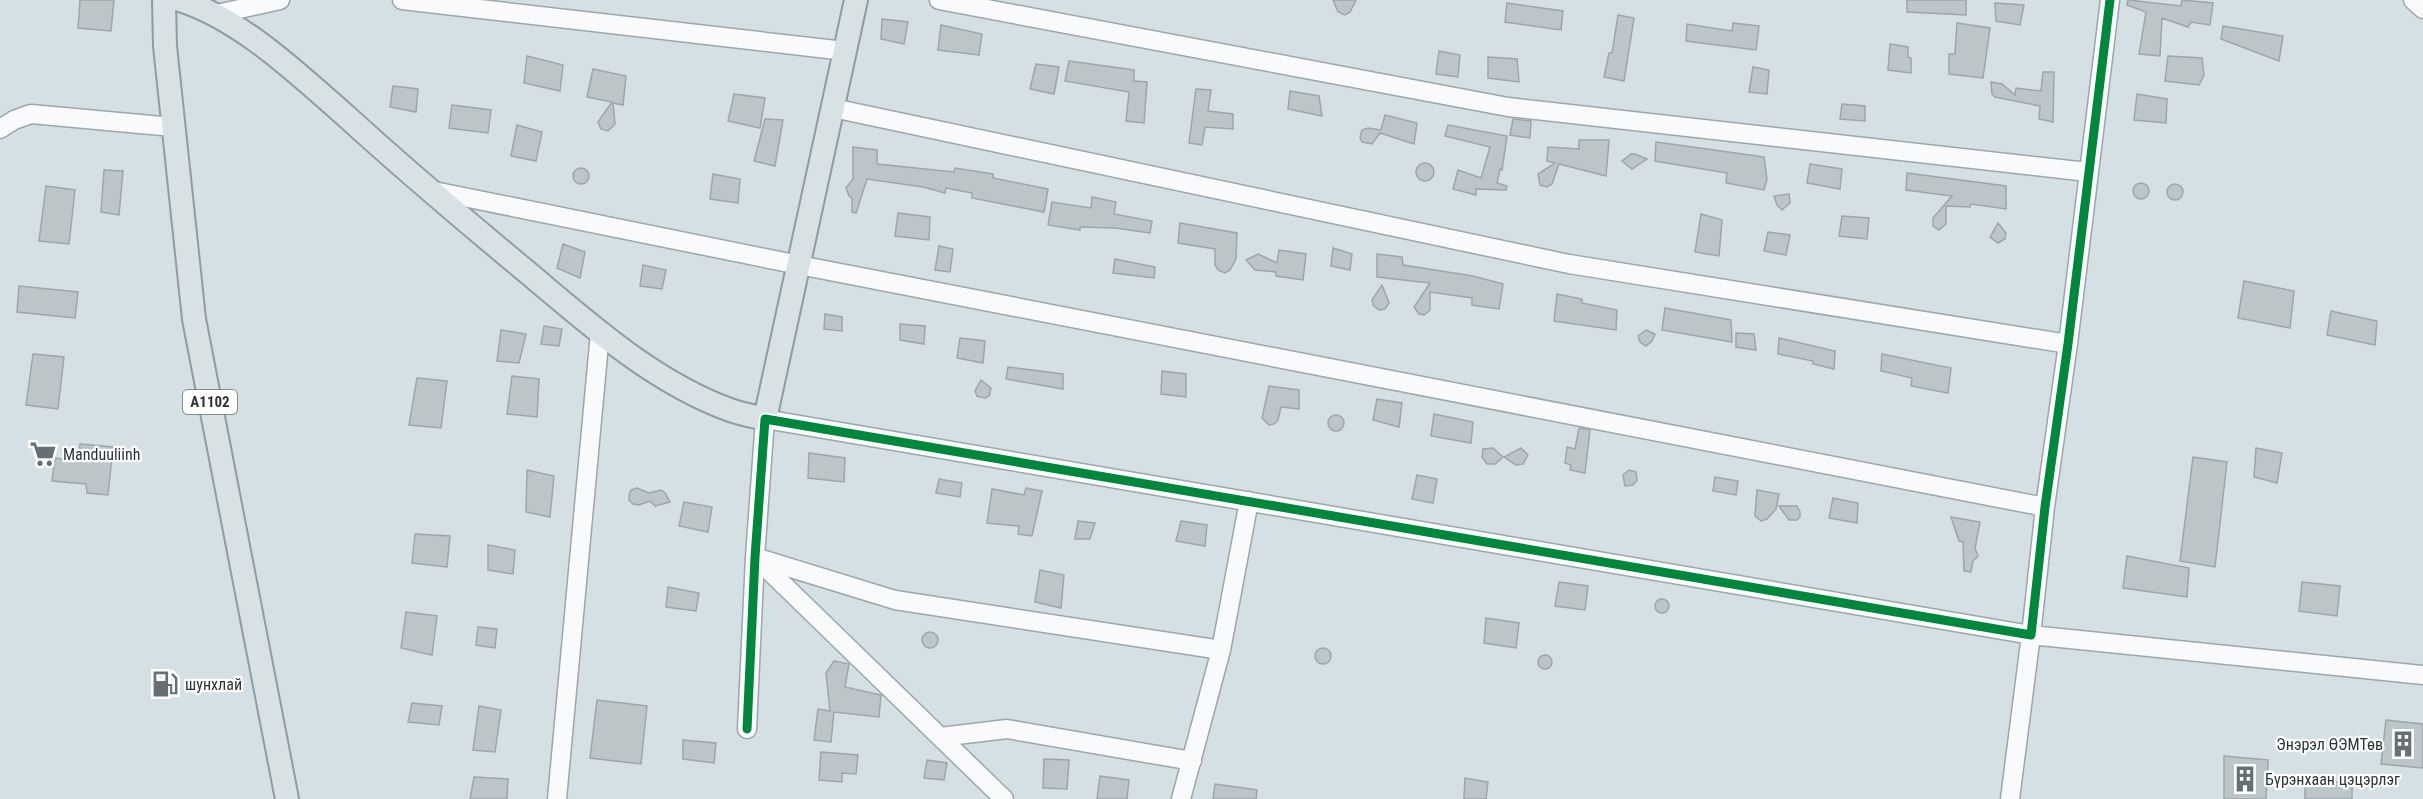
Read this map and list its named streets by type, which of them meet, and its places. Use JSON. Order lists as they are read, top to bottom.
{
  "streets": {
    "main road": ["A1102"]
  },
  "places": {
    "supermarket": ["Manduuliinh"],
    "fuel station": ["шунхлай"],
    "building": ["Энэрэл ӨЭМТөв", "Бүрэнхаан цэцэрлэг"]
  }
}
